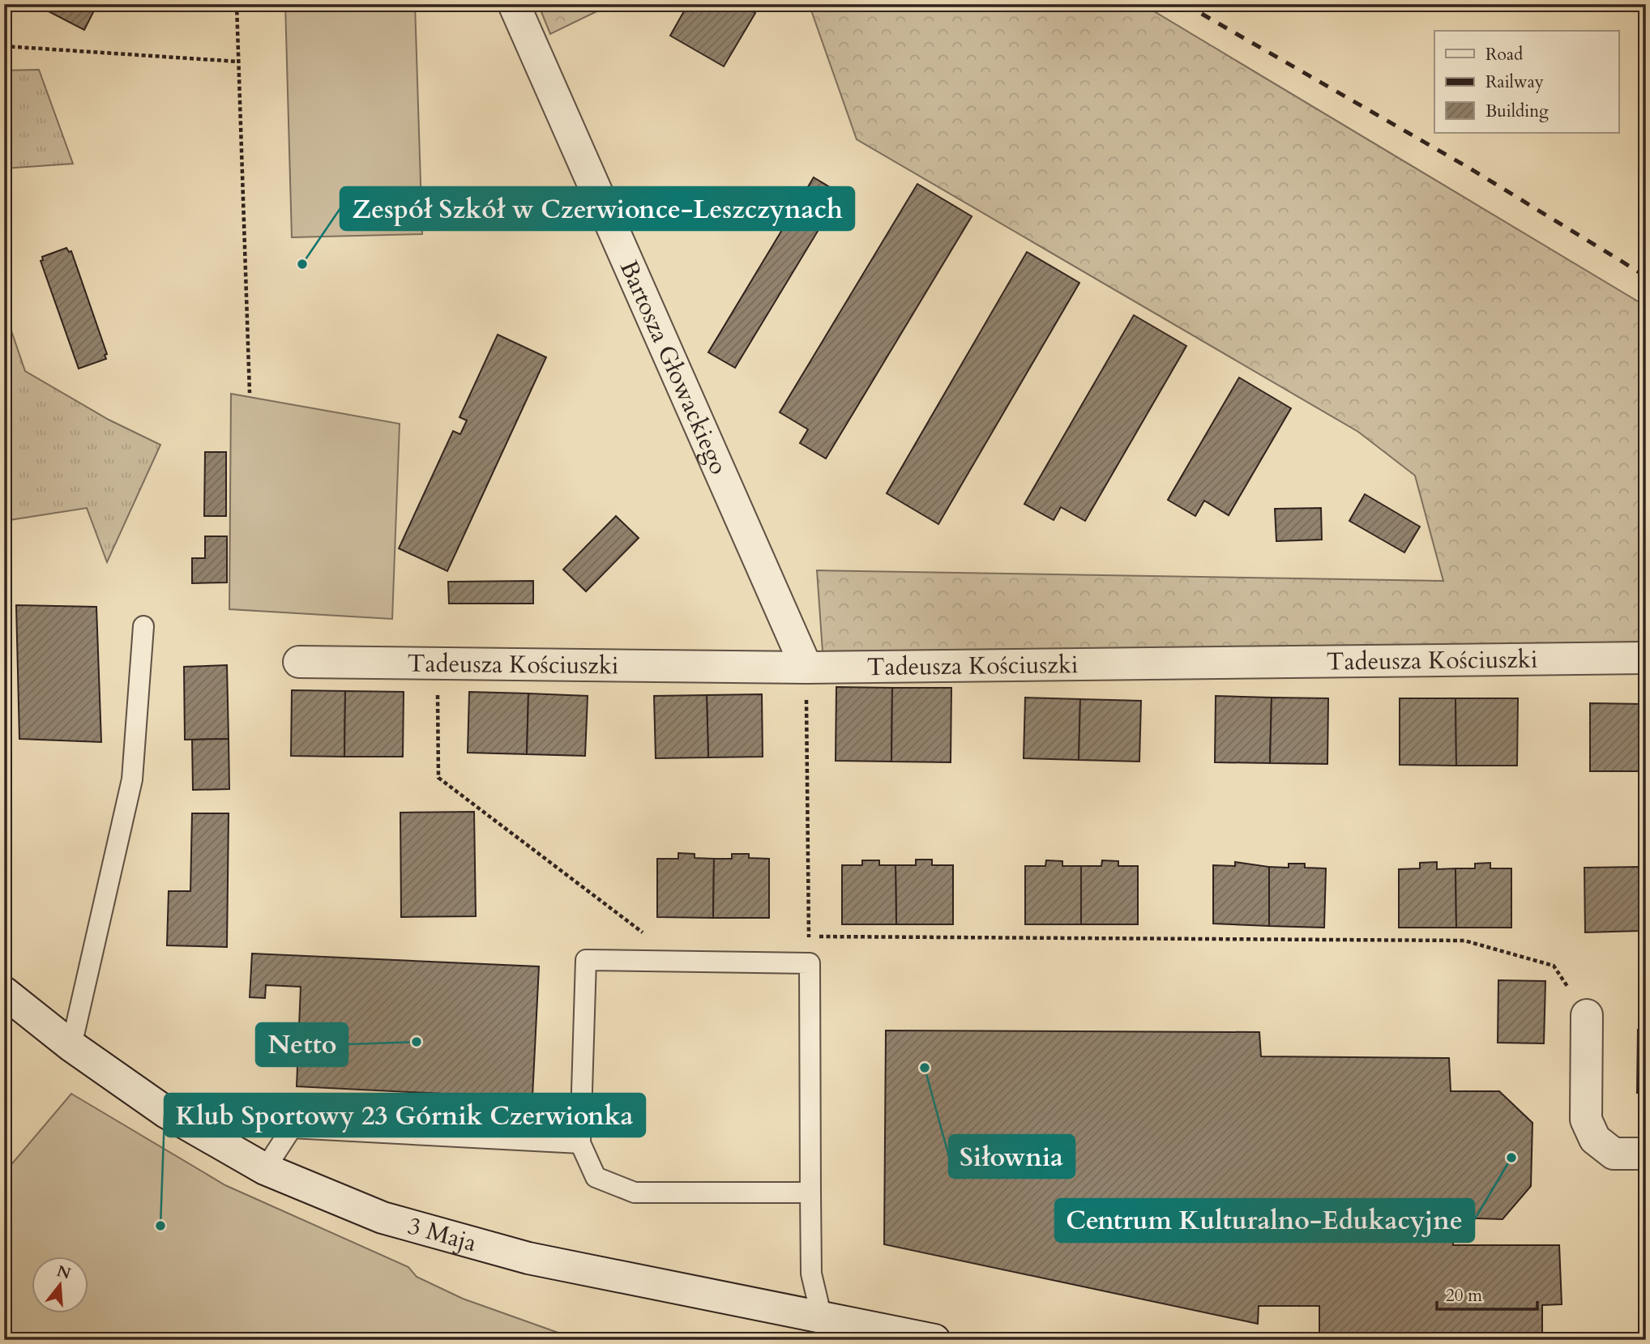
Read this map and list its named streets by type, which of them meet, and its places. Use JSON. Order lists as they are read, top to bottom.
{
  "streets": {
    "street": ["Bartosza Głowackiego", "Tadeusza Kościuszki", "3 Maja"]
  },
  "crossings": [
    ["Bartosza Głowackiego", "Tadeusza Kościuszki"]
  ],
  "places": [
    "Zespół Szkół w Czerwionce-Leszczynach",
    "Netto",
    "Siłownia",
    "Centrum Kulturalno-Edukacyjne",
    "Klub Sportowy 23 Górnik Czerwionka"
  ],
  "legend": ["Road", "Railway", "Building"],
  "scale_bar": "20 m",
  "north": "top"
}
